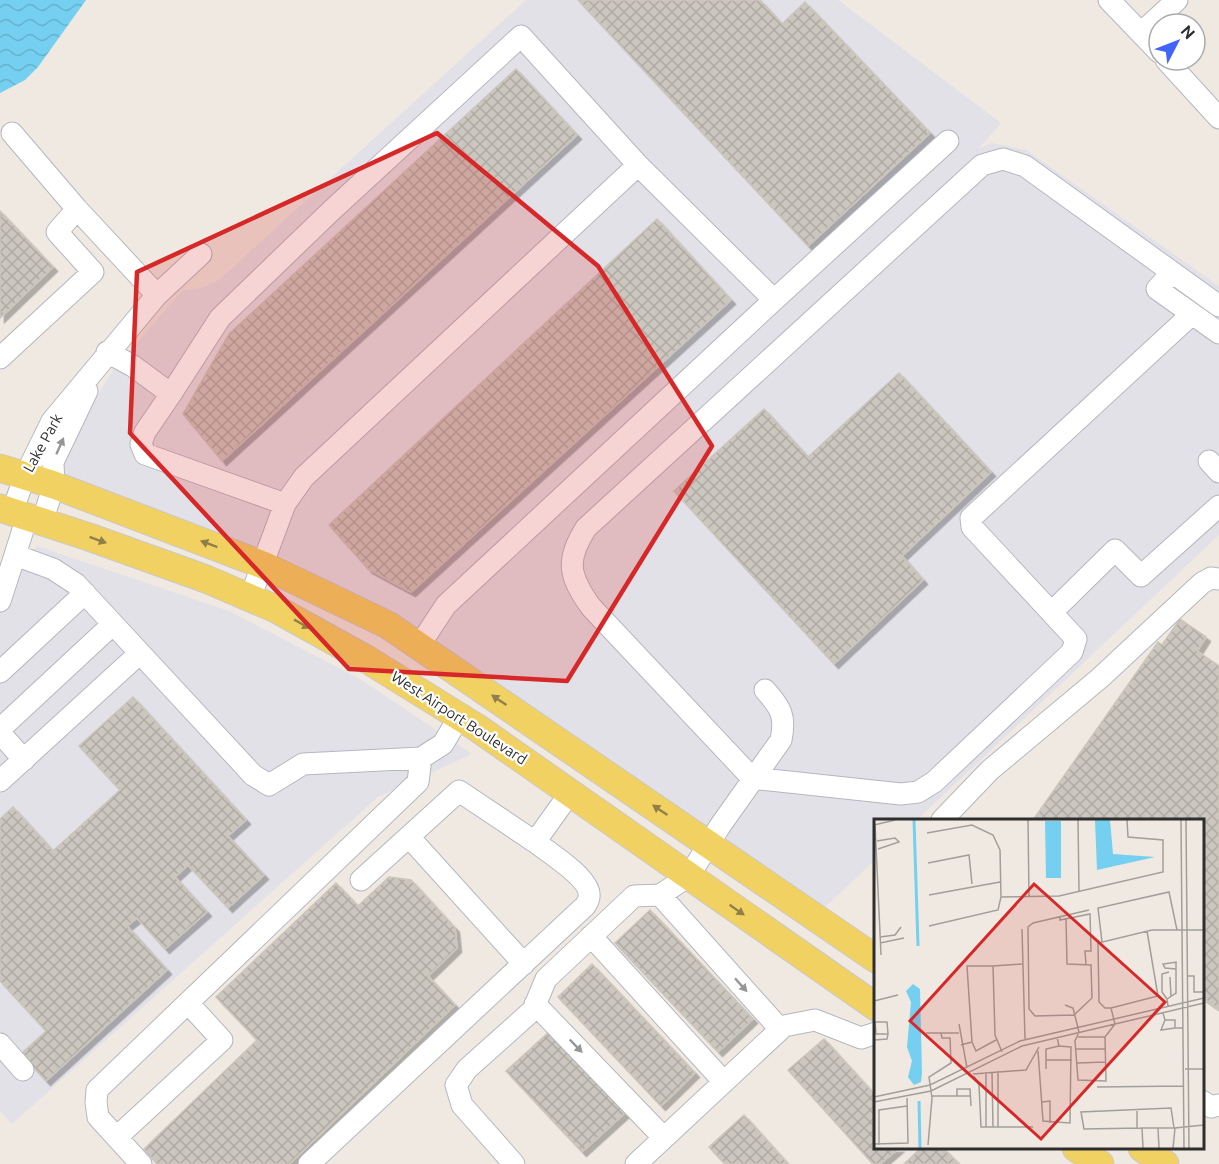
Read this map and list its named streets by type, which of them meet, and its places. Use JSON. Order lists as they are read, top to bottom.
{
  "streets": {
    "main road": ["West Airport Boulevard"],
    "street": ["Lake Park"]
  },
  "crossings": [
    ["Lake Park", "West Airport Boulevard"]
  ],
  "north": "top right"
}
